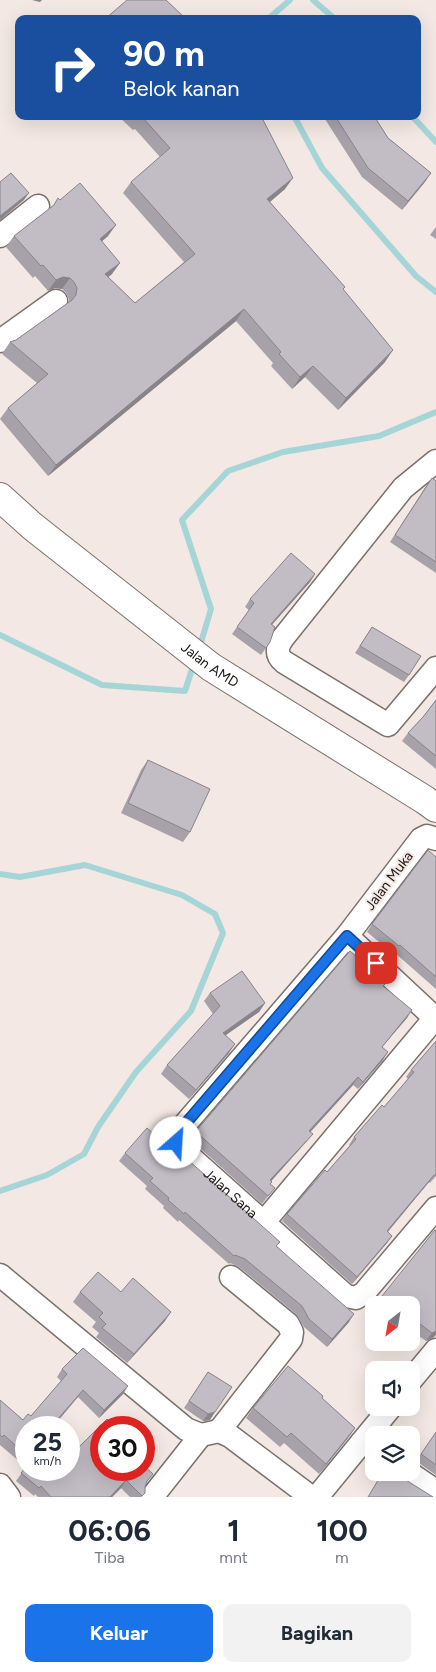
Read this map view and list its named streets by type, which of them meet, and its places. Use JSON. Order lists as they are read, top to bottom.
{
  "streets": {
    "street": ["Jalan AMD", "Jalan Muka", "Jalan Sana"]
  },
  "crossings": [
    ["Jalan Muka", "Jalan Sana"]
  ],
  "north": "bottom left",
  "page": {
    "turn": ["90 m", "Belok kanan"],
    "speed": "25 km/h",
    "limit": "30",
    "eta": [
      "06:06",
      "Tiba",
      "1",
      "mnt",
      "100",
      "m"
    ],
    "buttons": ["Keluar", "Bagikan"]
  }
}
